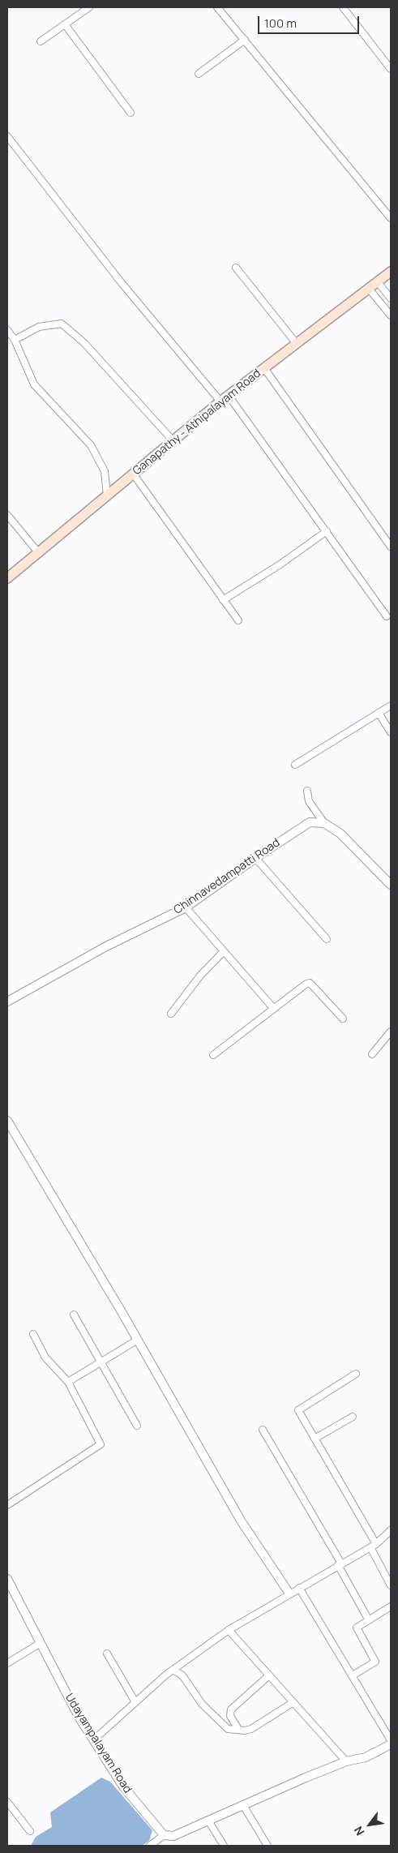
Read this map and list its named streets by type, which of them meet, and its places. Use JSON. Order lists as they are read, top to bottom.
{
  "streets": {
    "main road": ["Ganapathy - Athipalayam Road"],
    "street": ["Chinnavedampatti Road", "Udayampalayam Road"]
  },
  "scale_bar": "100 m",
  "north": "bottom left"
}
